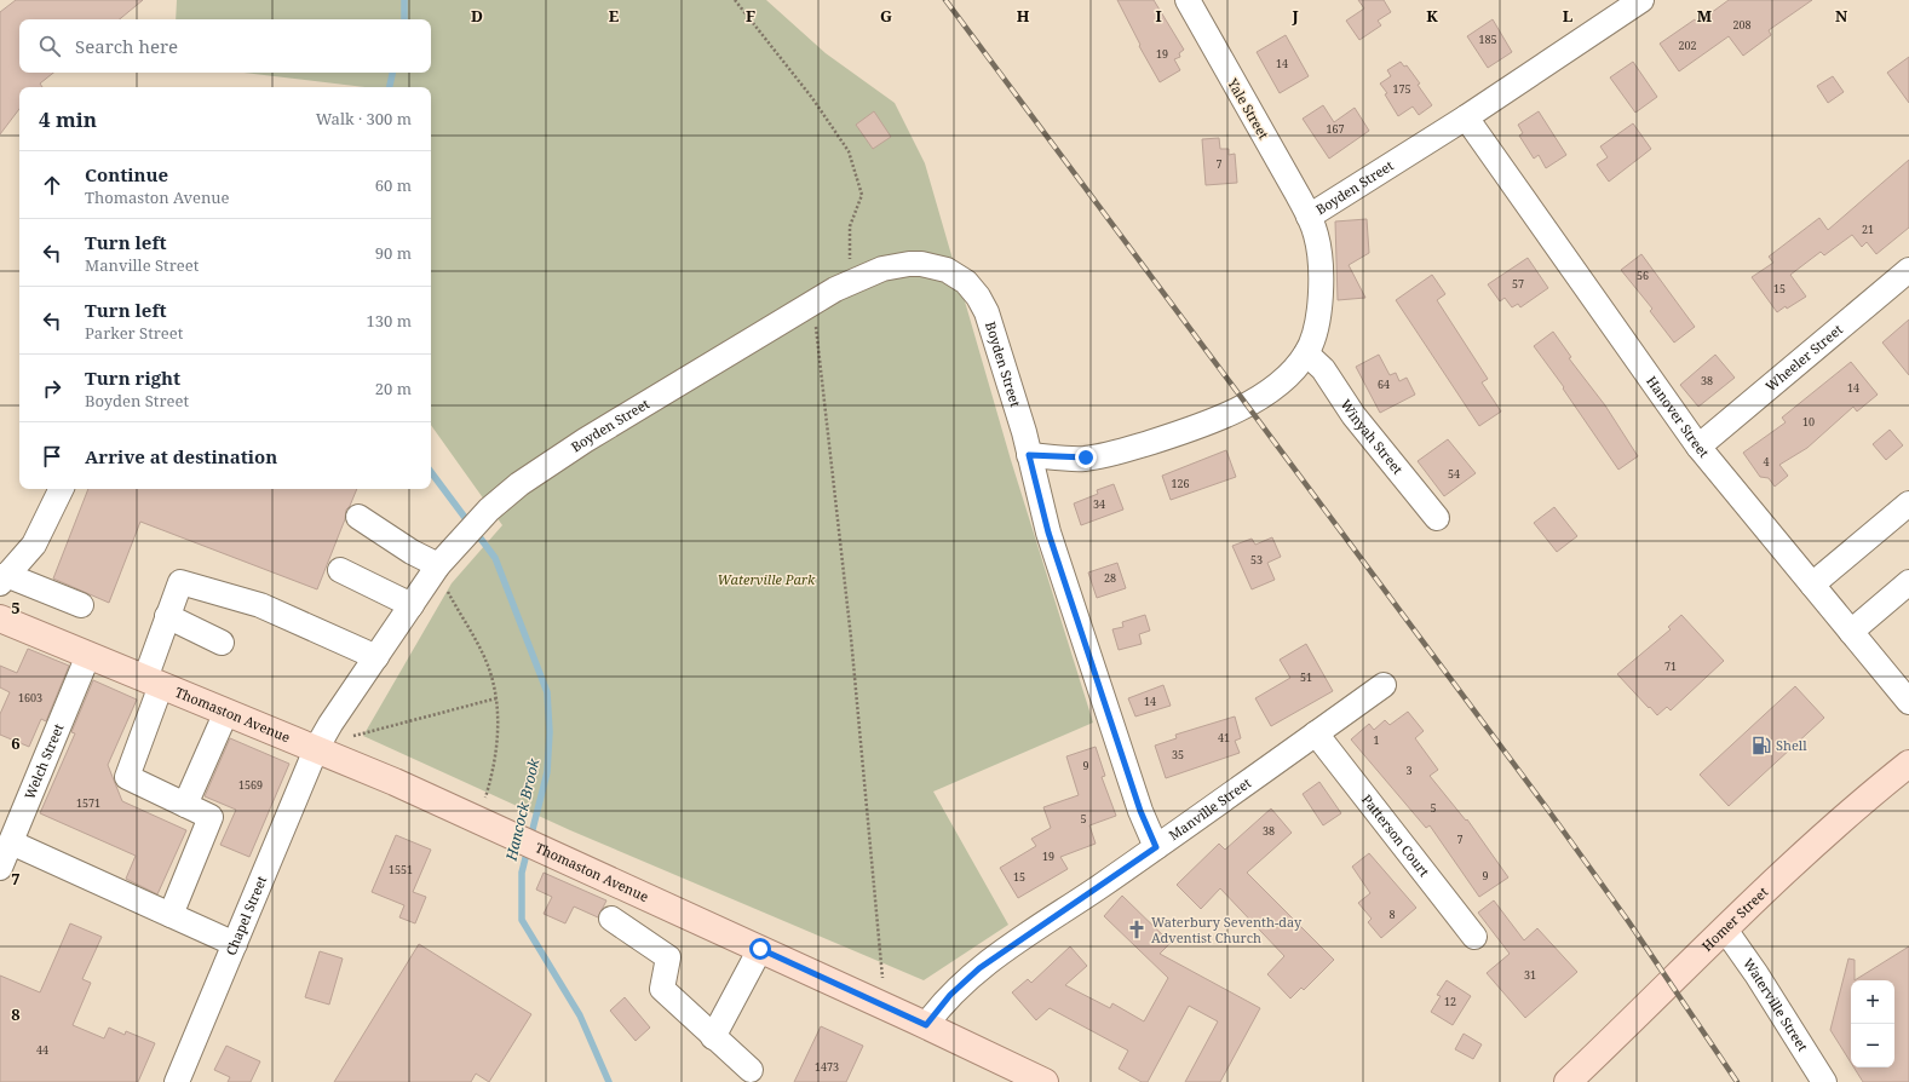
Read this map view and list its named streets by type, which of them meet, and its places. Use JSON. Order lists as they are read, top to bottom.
{
  "streets": {
    "main road": ["Thomaston Avenue", "Homer Street"],
    "street": [
      "Yale Street",
      "Boyden Street",
      "Wheeler Street",
      "Hanover Street",
      "Winyah Street",
      "Welch Street",
      "Manville Street",
      "Patterson Court",
      "Chapel Street",
      "Waterville Street"
    ]
  },
  "crossings": [
    ["Yale Street", "Boyden Street"],
    ["Boyden Street", "Hanover Street"],
    ["Boyden Street", "Winyah Street"],
    ["Boyden Street", "Thomaston Avenue"],
    ["Boyden Street", "Chapel Street"],
    ["Wheeler Street", "Hanover Street"],
    ["Thomaston Avenue", "Welch Street"],
    ["Thomaston Avenue", "Manville Street"],
    ["Thomaston Avenue", "Chapel Street"],
    ["Manville Street", "Patterson Court"],
    ["Homer Street", "Waterville Street"]
  ],
  "water": ["Hancock Brook"],
  "parks": ["Waterville Park"],
  "places": {
    "fuel station": ["Shell"],
    "church": ["Waterbury Seventh-day Adventist Church"]
  },
  "house_numbers": [
    "208",
    "185",
    "202",
    "19",
    "14",
    "175",
    "167",
    "7",
    "21",
    "56",
    "57",
    "15",
    "38",
    "64",
    "14",
    "10",
    "4",
    "54",
    "126",
    "34",
    "53",
    "28",
    "71",
    "51",
    "1603",
    "14",
    "41",
    "1",
    "35",
    "9",
    "3",
    "1569",
    "1571",
    "5",
    "5",
    "38",
    "7",
    "19",
    "1551",
    "9",
    "15",
    "8",
    "31",
    "12",
    "44",
    "1473"
  ],
  "page": {
    "search": "Search here",
    "heading": ["4 min", "Walk · 300 m"],
    "list": [
      ["Continue", "Thomaston Avenue", "60 m"],
      ["Turn left", "Manville Street", "90 m"],
      ["Turn left", "Parker Street", "130 m"],
      ["Turn right", "Boyden Street", "20 m"],
      "Arrive at destination"
    ],
    "map_buttons": ["+", "−"]
  },
  "grid": {
    "columns": [
      "D",
      "E",
      "F",
      "G",
      "H",
      "I",
      "J",
      "K",
      "L",
      "M",
      "N"
    ],
    "rows": [
      "5",
      "6",
      "7",
      "8"
    ]
  }
}
